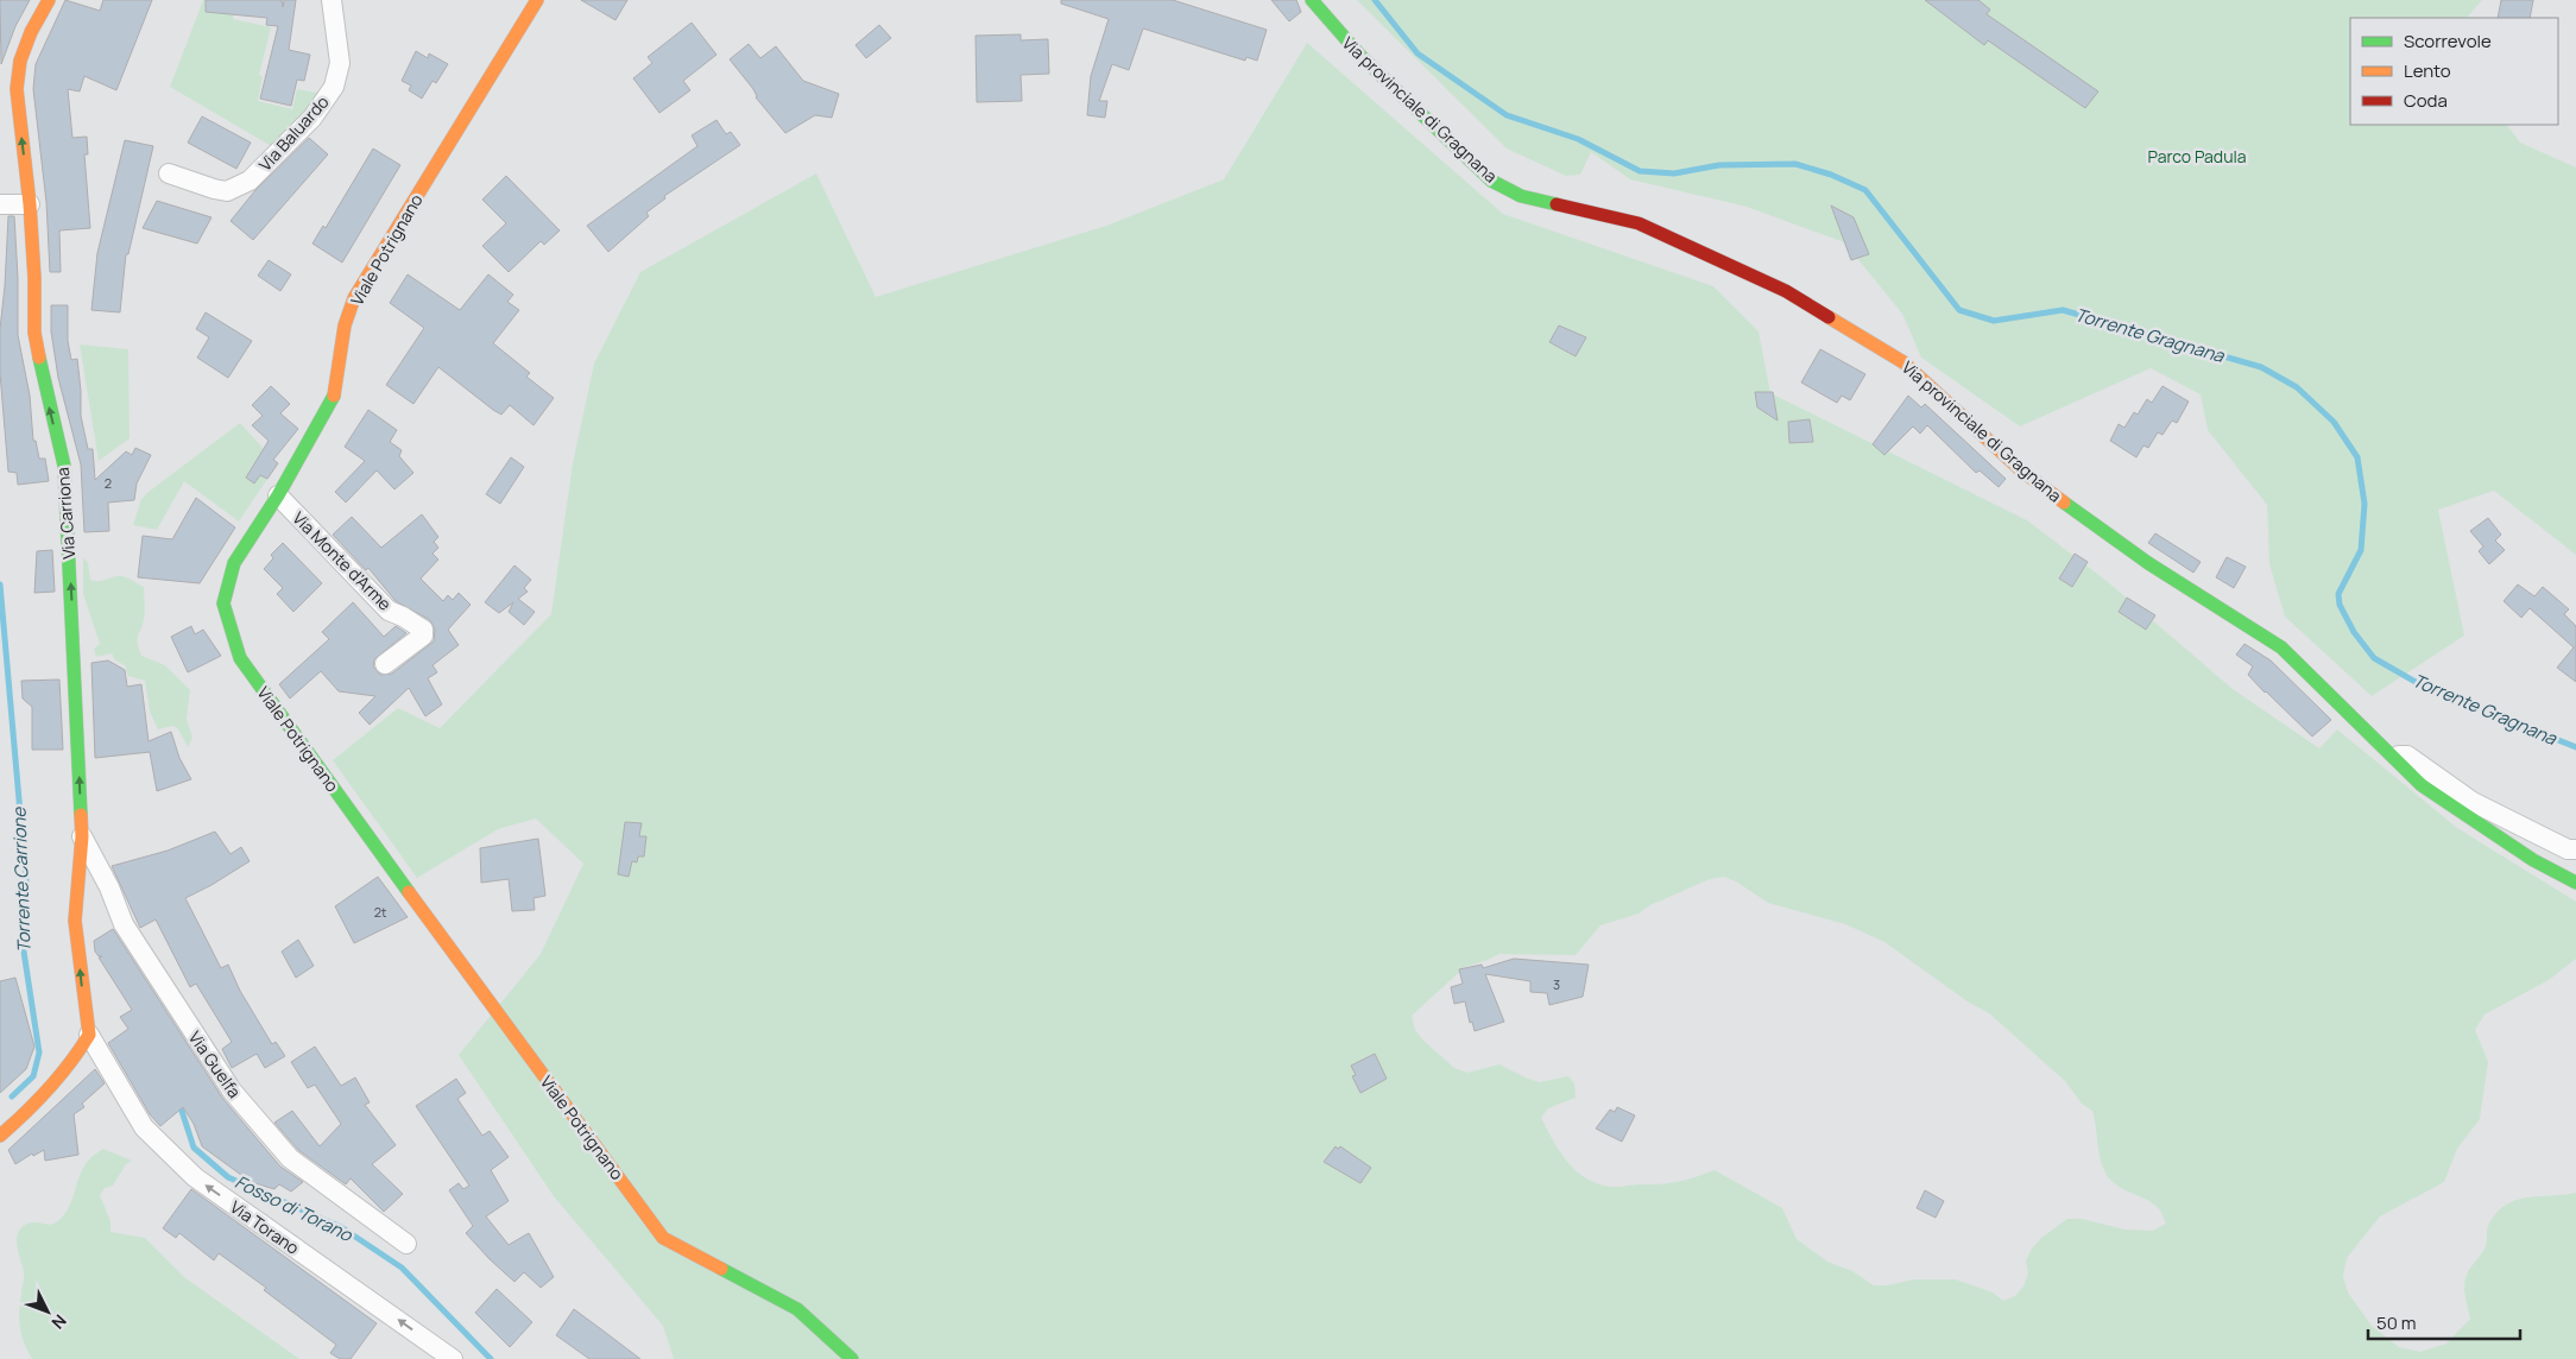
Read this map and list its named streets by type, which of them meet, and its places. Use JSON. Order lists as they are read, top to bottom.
{
  "streets": {
    "main road": ["Via provinciale di Gragnana", "Viale Potrignano", "Via Carriona"],
    "street": [
      "Via Baluardo",
      "Via Monte d'Arme",
      "Via Guelfa",
      "Via Torano"
    ]
  },
  "crossings": [
    ["Viale Potrignano", "Via Monte d'Arme"],
    ["Via Carriona", "Via Guelfa"],
    ["Via Carriona", "Via Torano"]
  ],
  "one_way": ["Via Carriona", "Via Torano"],
  "water": ["Torrente Gragnana", "Torrente Carrione", "Fosso di Torano"],
  "parks": ["Parco Padula"],
  "house_numbers": ["2", "2t", "3"],
  "legend": ["Scorrevole", "Lento", "Coda"],
  "scale_bar": "50 m",
  "north": "bottom right"
}
